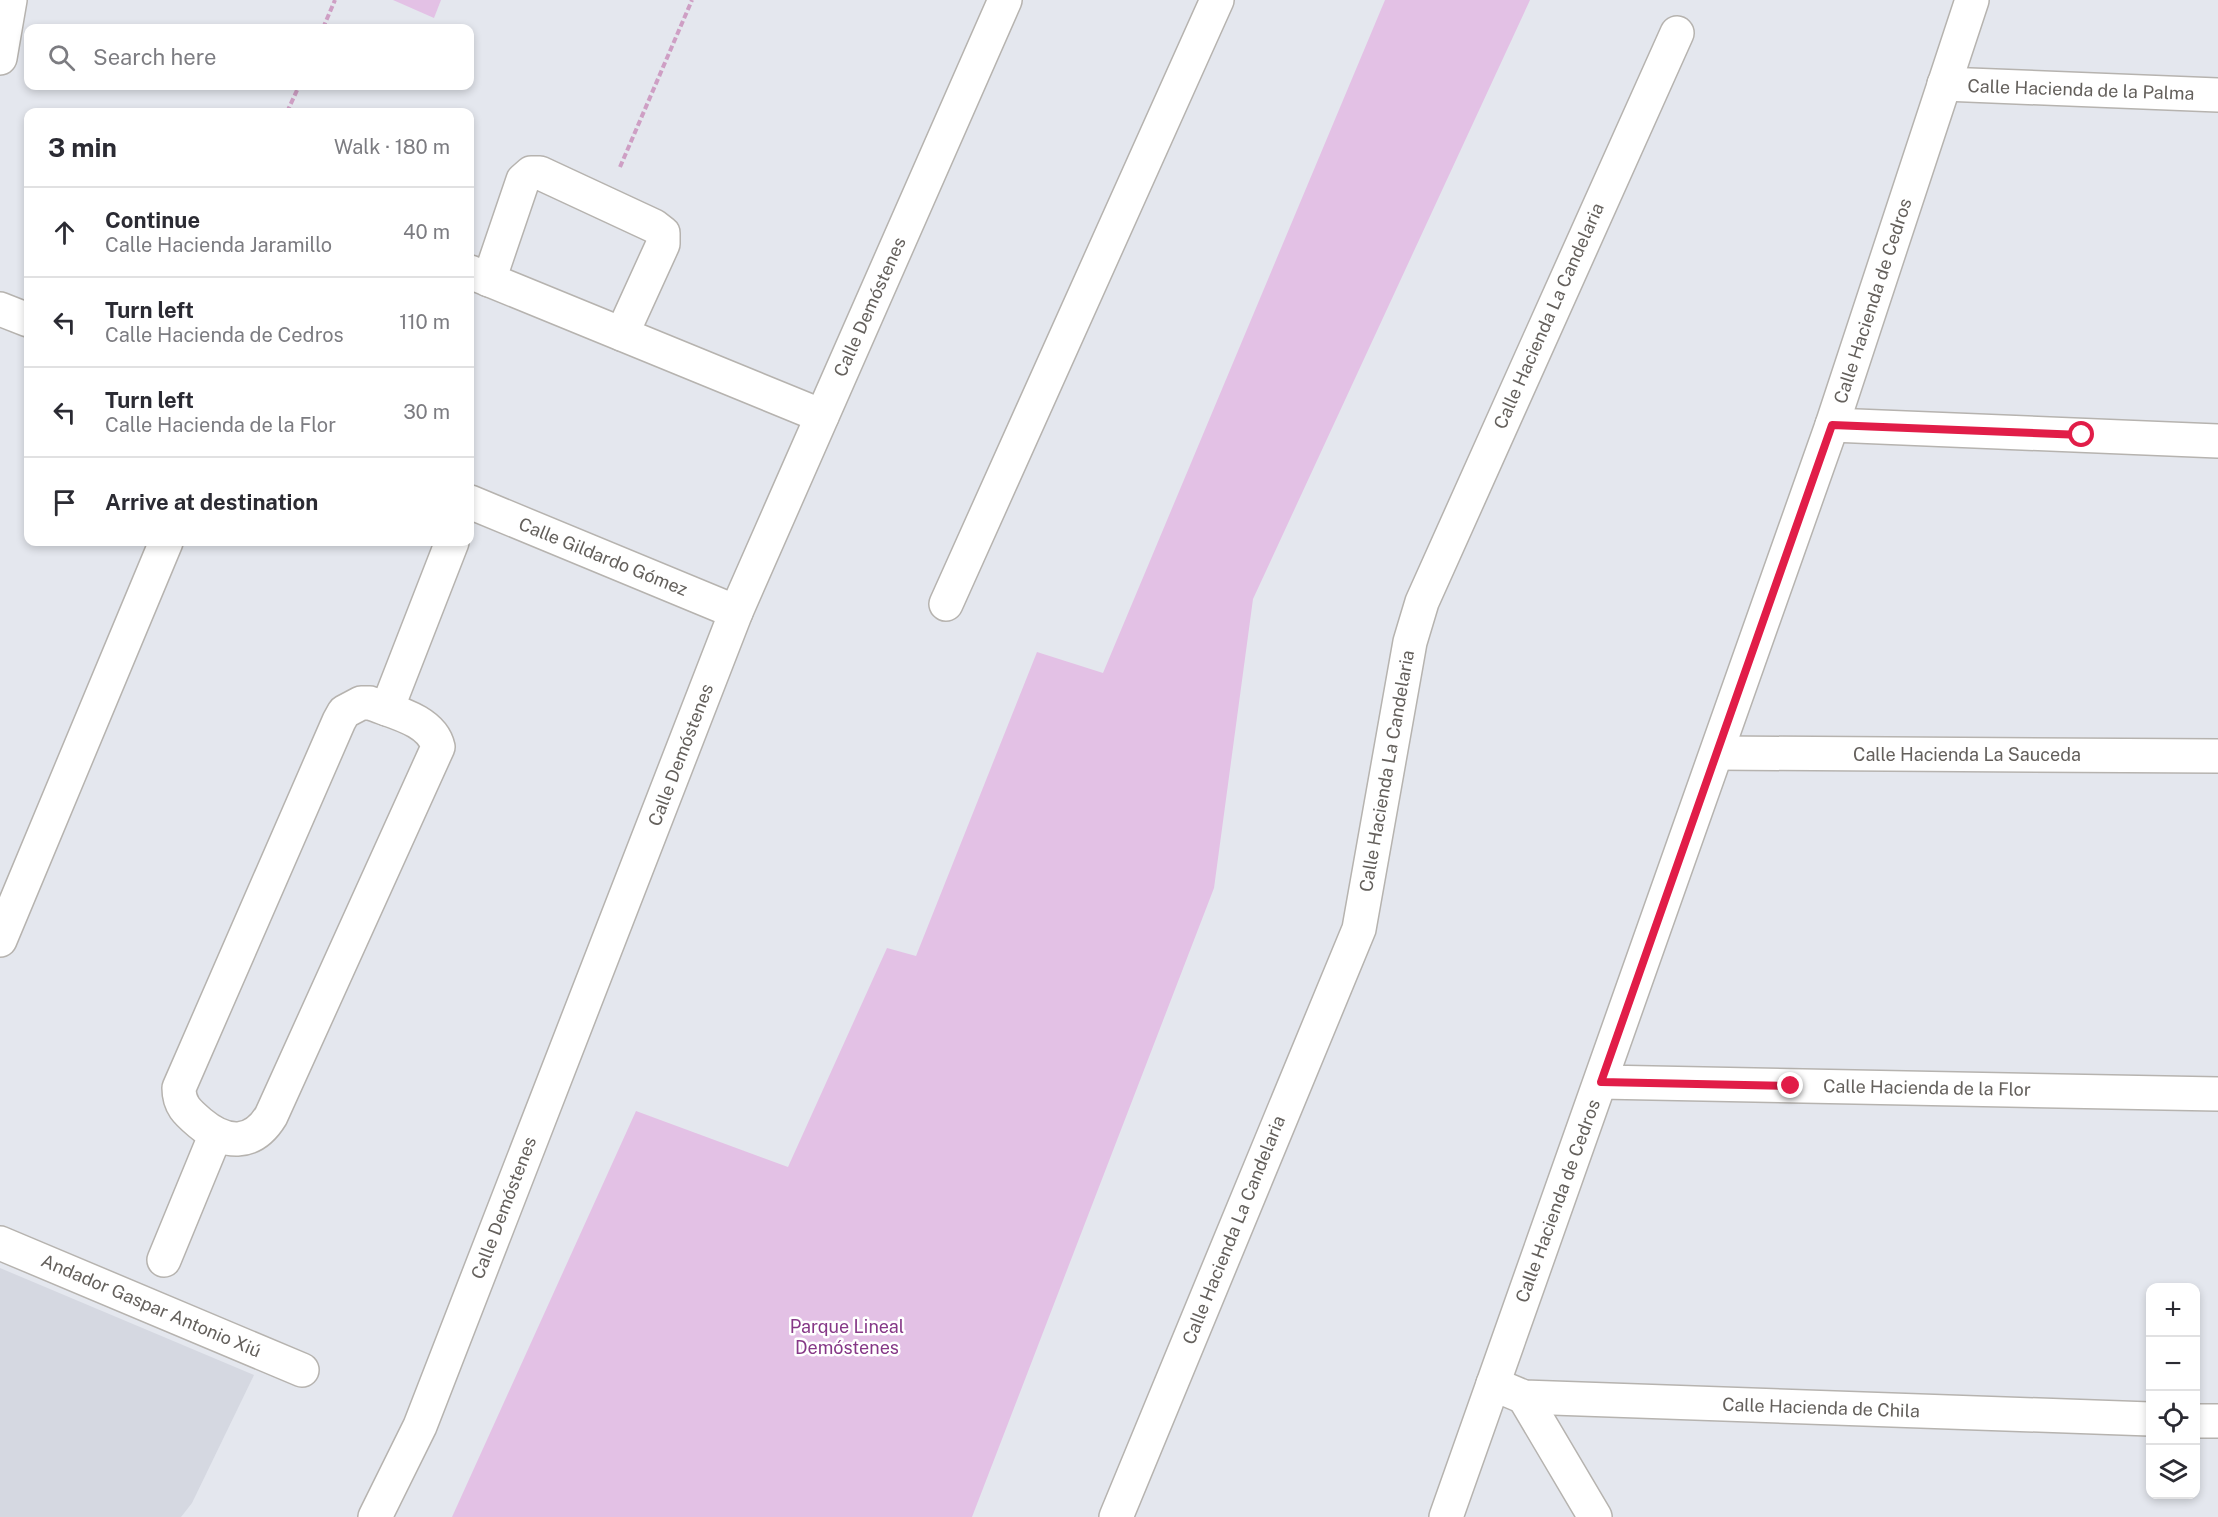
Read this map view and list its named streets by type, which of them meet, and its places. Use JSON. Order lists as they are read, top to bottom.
{
  "streets": {
    "street": [
      "Calle Hacienda de la Palma",
      "Calle Hacienda de Cedros",
      "Calle Demóstenes",
      "Calle Hacienda La Candelaria",
      "Calle Gildardo Gómez",
      "Calle Hacienda La Sauceda",
      "Calle Hacienda de la Flor",
      "Andador Gaspar Antonio Xiú",
      "Calle Hacienda de Chila"
    ]
  },
  "crossings": [
    ["Calle Hacienda de la Palma", "Calle Hacienda de Cedros"],
    ["Calle Hacienda de Cedros", "Calle Hacienda La Sauceda"],
    ["Calle Hacienda de Cedros", "Calle Hacienda de la Flor"],
    ["Calle Hacienda de Cedros", "Calle Hacienda de Chila"],
    ["Calle Demóstenes", "Calle Gildardo Gómez"]
  ],
  "parks": ["Parque Lineal Demóstenes"],
  "page": {
    "search": "Search here",
    "heading": ["3 min", "Walk · 180 m"],
    "list": [
      ["Continue", "Calle Hacienda Jaramillo", "40 m"],
      ["Turn left", "Calle Hacienda de Cedros", "110 m"],
      ["Turn left", "Calle Hacienda de la Flor", "30 m"],
      "Arrive at destination"
    ],
    "map_buttons": ["+", "−"]
  }
}
